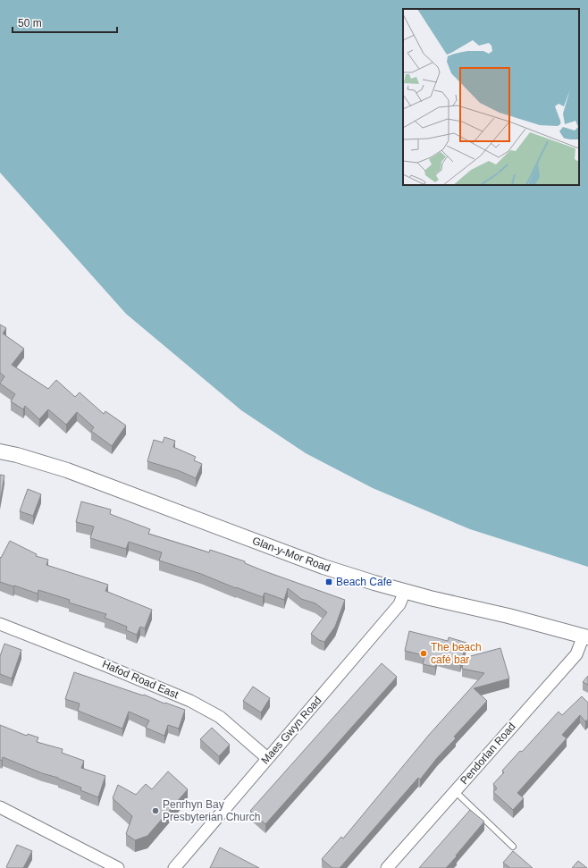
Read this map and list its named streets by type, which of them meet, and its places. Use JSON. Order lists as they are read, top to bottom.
{
  "streets": {
    "street": [
      "Glan-y-Mor Road",
      "Hafod Road East",
      "Maes Gwyn Road",
      "Pendorlan Road"
    ]
  },
  "crossings": [
    ["Glan-y-Mor Road", "Maes Gwyn Road"],
    ["Glan-y-Mor Road", "Pendorlan Road"],
    ["Hafod Road East", "Maes Gwyn Road"]
  ],
  "places": {
    "transit": ["Beach Cafe"],
    "other": ["The beach café bar", "Penrhyn Bay Presbyterian Church"]
  },
  "scale_bar": "50 m"
}
